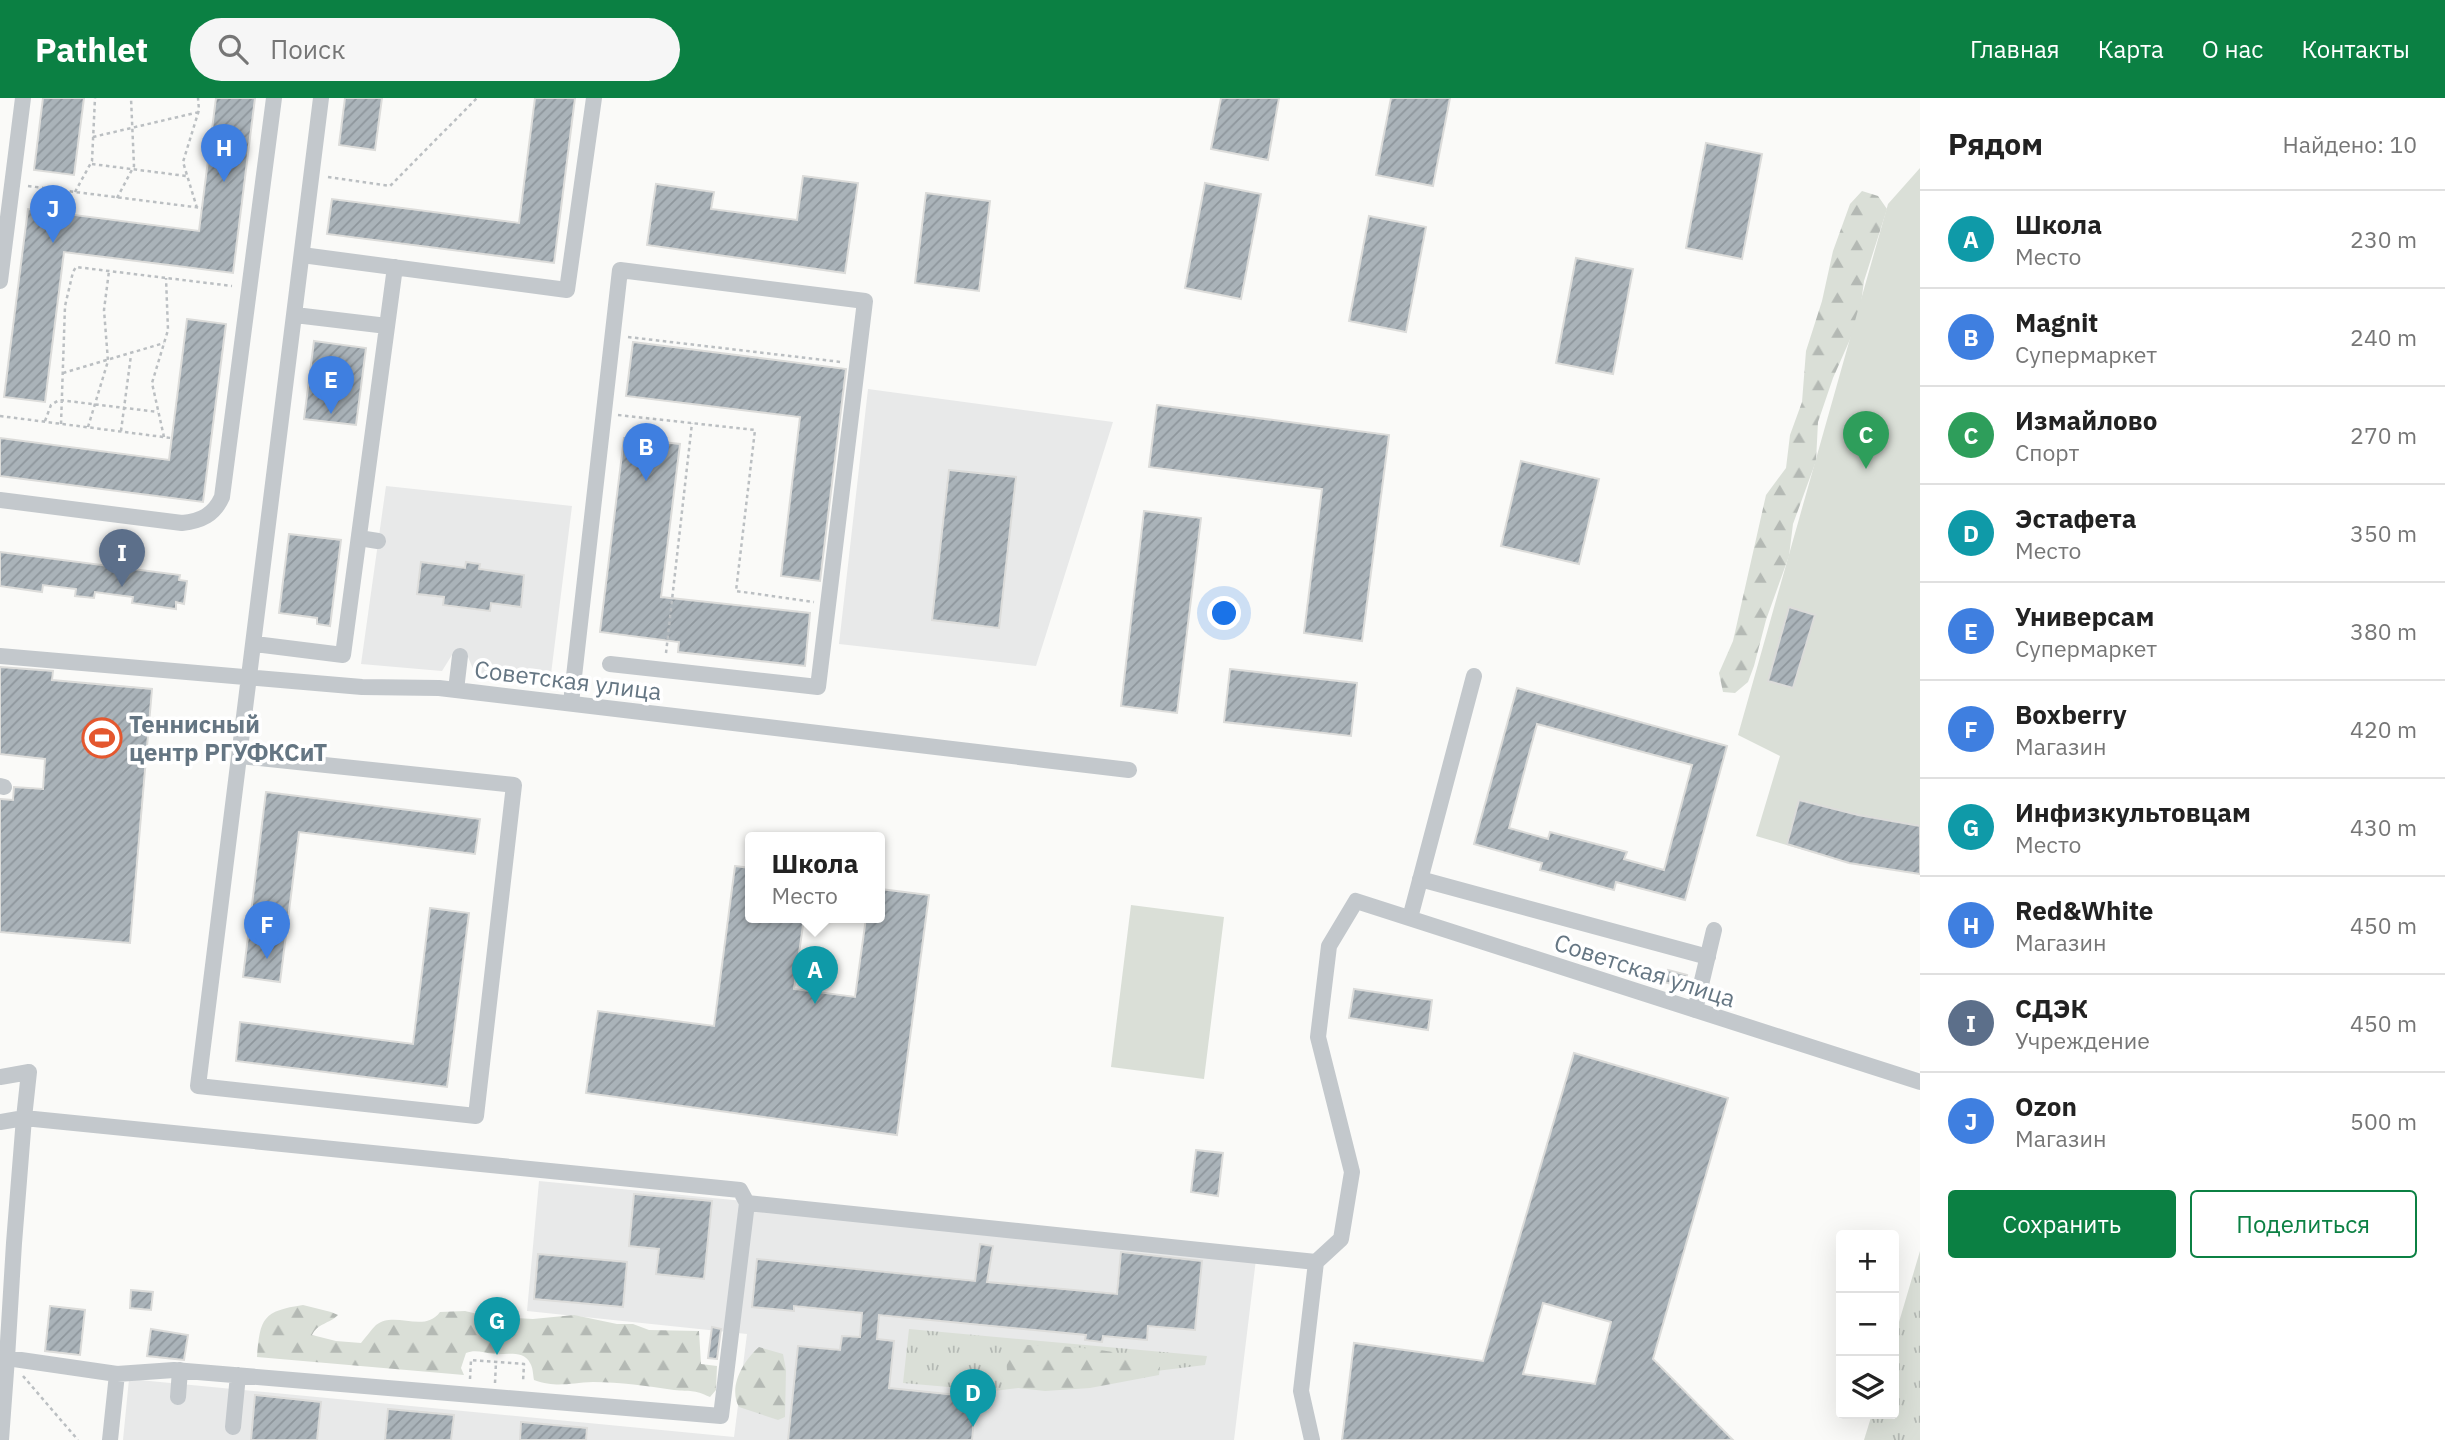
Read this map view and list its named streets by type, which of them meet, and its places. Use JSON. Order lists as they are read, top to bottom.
{
  "streets": {
    "street": ["Советская улица"]
  },
  "places": {
    "sports": ["Теннисный центр РГУФКСиТ"]
  },
  "page": {
    "header": "Pathlet",
    "search": "Поиск",
    "nav": [
      "Главная",
      "Карта",
      "О нас",
      "Контакты"
    ],
    "heading": ["Рядом", "Найдено: 10"],
    "pins": [
      "H",
      "J",
      "E",
      "C",
      "B",
      "I",
      "F",
      "A",
      "G",
      "D"
    ],
    "list": [
      {
        "mark": "A",
        "name": "Школа",
        "note": "Место",
        "value": "230 m"
      },
      {
        "mark": "B",
        "name": "Magnit",
        "note": "Супермаркет",
        "value": "240 m"
      },
      {
        "mark": "C",
        "name": "Измайлово",
        "note": "Спорт",
        "value": "270 m"
      },
      {
        "mark": "D",
        "name": "Эстафета",
        "note": "Место",
        "value": "350 m"
      },
      {
        "mark": "E",
        "name": "Универсам",
        "note": "Супермаркет",
        "value": "380 m"
      },
      {
        "mark": "F",
        "name": "Boxberry",
        "note": "Магазин",
        "value": "420 m"
      },
      {
        "mark": "G",
        "name": "Инфизкультовцам",
        "note": "Место",
        "value": "430 m"
      },
      {
        "mark": "H",
        "name": "Red&White",
        "note": "Магазин",
        "value": "450 m"
      },
      {
        "mark": "I",
        "name": "СДЭК",
        "note": "Учреждение",
        "value": "450 m"
      },
      {
        "mark": "J",
        "name": "Ozon",
        "note": "Магазин",
        "value": "500 m"
      }
    ],
    "popup": ["Школа", "Место"],
    "buttons": ["Сохранить", "Поделиться"],
    "map_buttons": ["+", "−"]
  }
}
